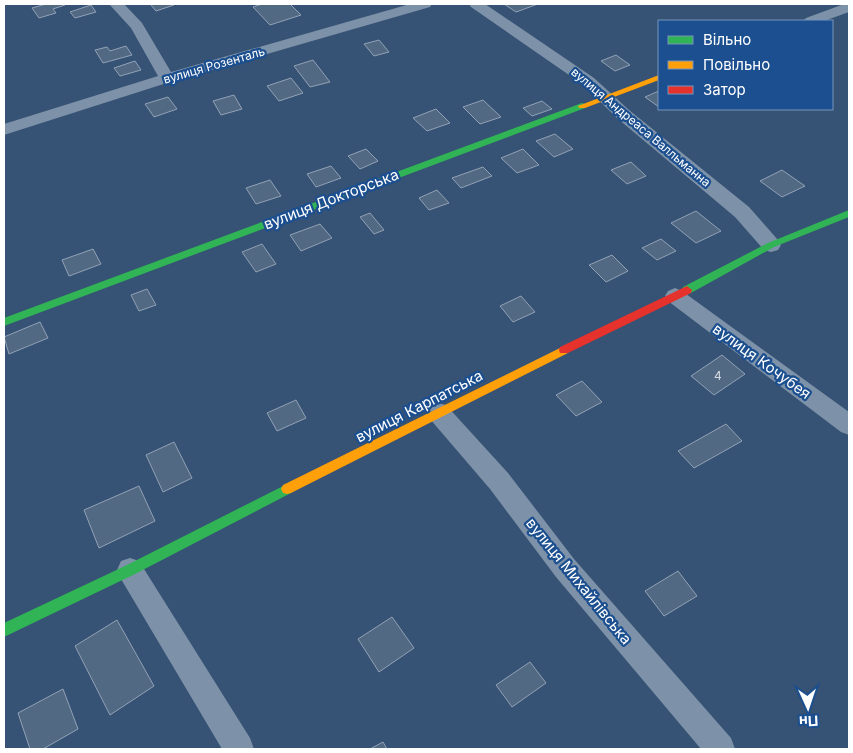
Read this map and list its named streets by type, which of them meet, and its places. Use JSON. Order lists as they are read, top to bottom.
{
  "streets": {
    "street": [
      "вулиця Розенталь",
      "вулиця Андреаса Валльманна",
      "вулиця Докторська",
      "вулиця Кочубея",
      "вулиця Карпатська",
      "вулиця Михайлівська"
    ]
  },
  "crossings": [
    ["вулиця Андреаса Валльманна", "вулиця Докторська"],
    ["вулиця Андреаса Валльманна", "вулиця Карпатська"],
    ["вулиця Кочубея", "вулиця Карпатська"],
    ["вулиця Карпатська", "вулиця Михайлівська"]
  ],
  "house_numbers": ["4"],
  "legend": ["Вільно", "Повільно", "Затор"],
  "north": "bottom"
}
